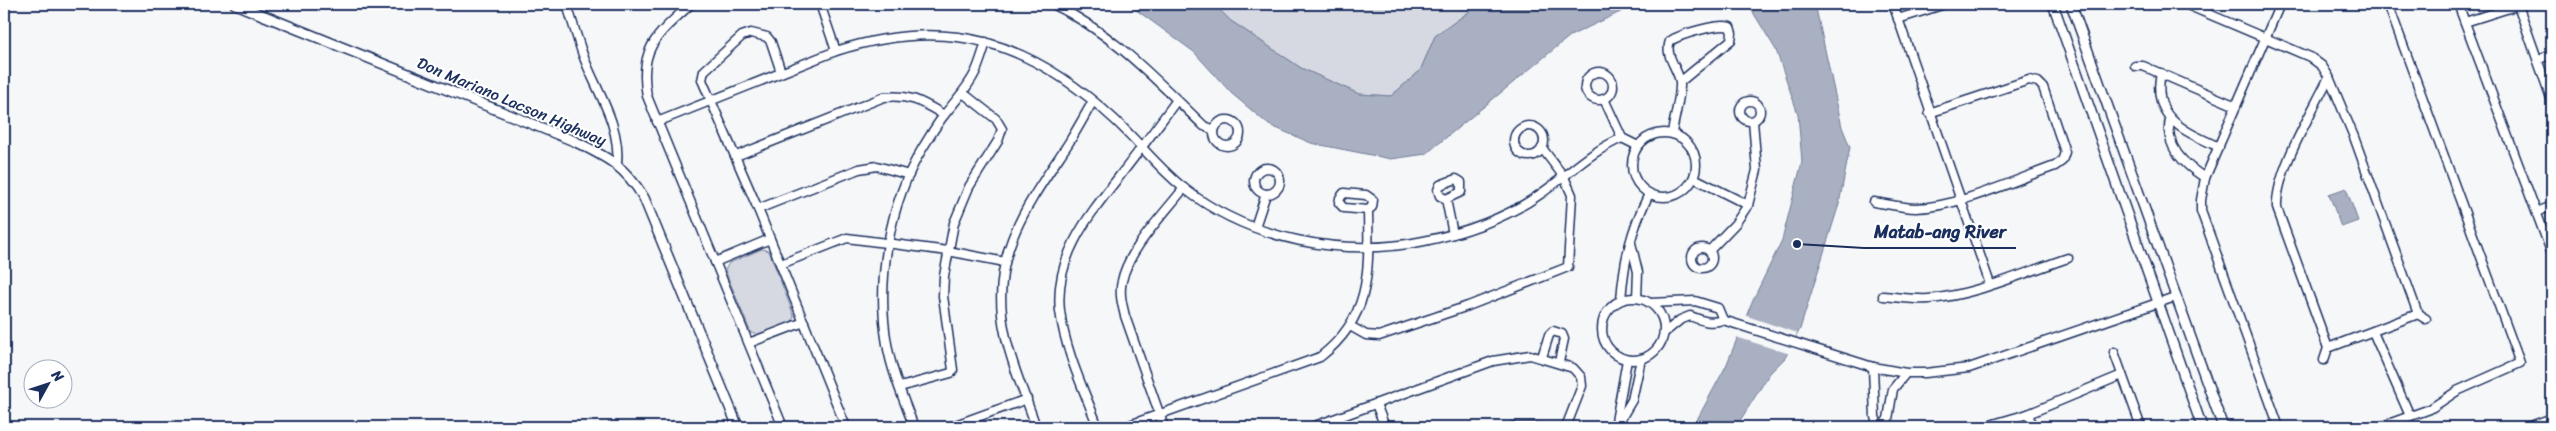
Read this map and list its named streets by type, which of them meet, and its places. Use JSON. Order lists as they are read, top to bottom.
{
  "streets": {
    "street": ["Don Mariano Lacson Highway"]
  },
  "places": ["Matab-ang River"],
  "north": "top right"
}
